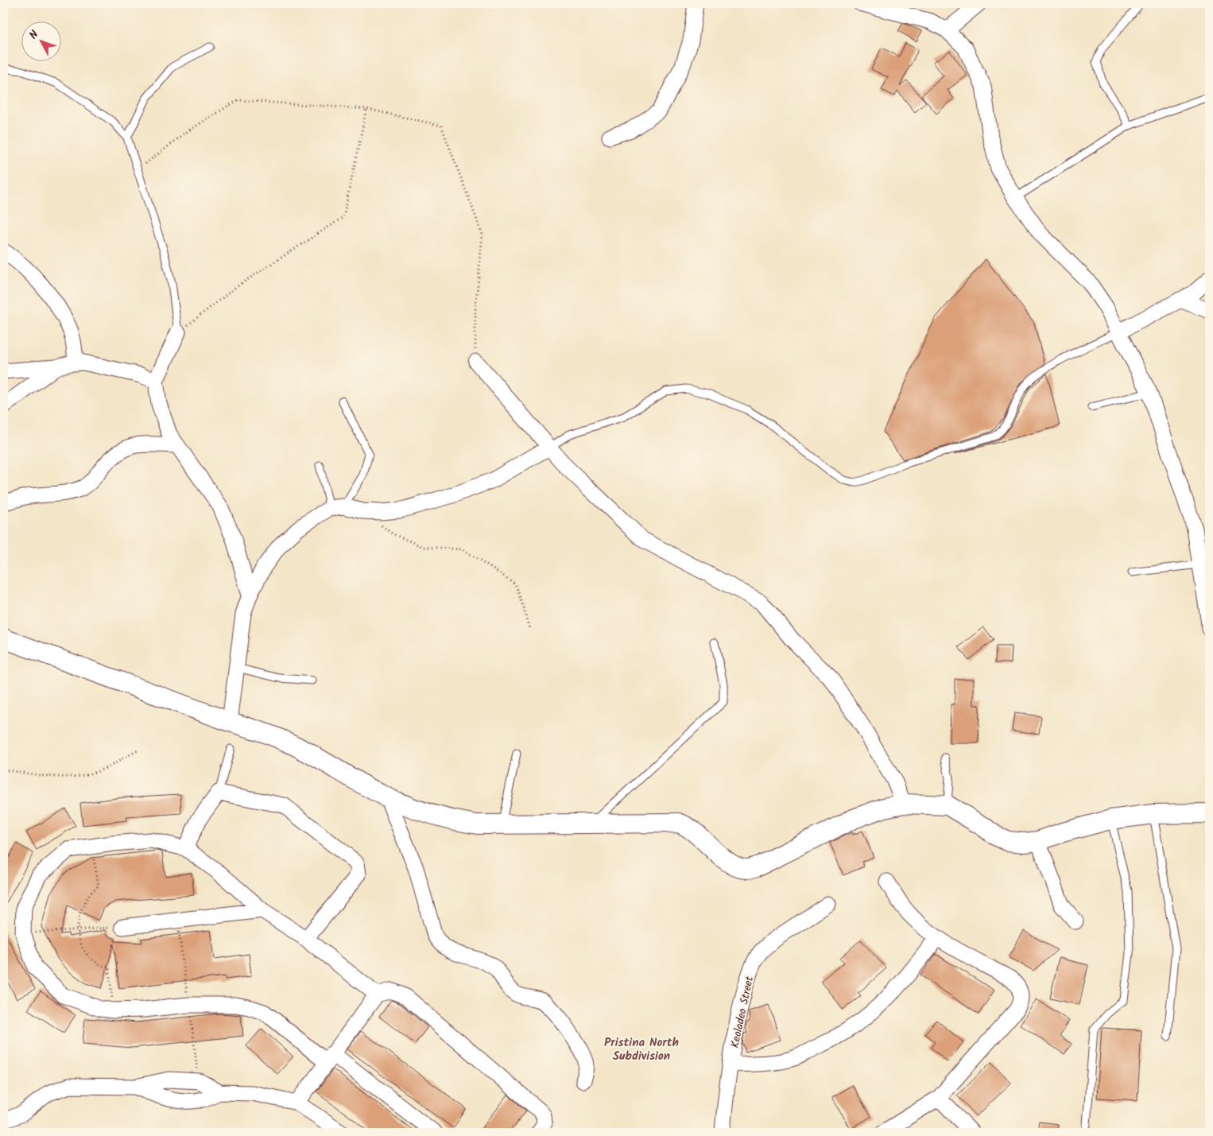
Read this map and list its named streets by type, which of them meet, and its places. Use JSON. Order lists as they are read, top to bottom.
{
  "streets": {
    "street": ["Keoladeo Street"]
  },
  "districts": ["Pristina North Subdivision"],
  "north": "top left"
}
